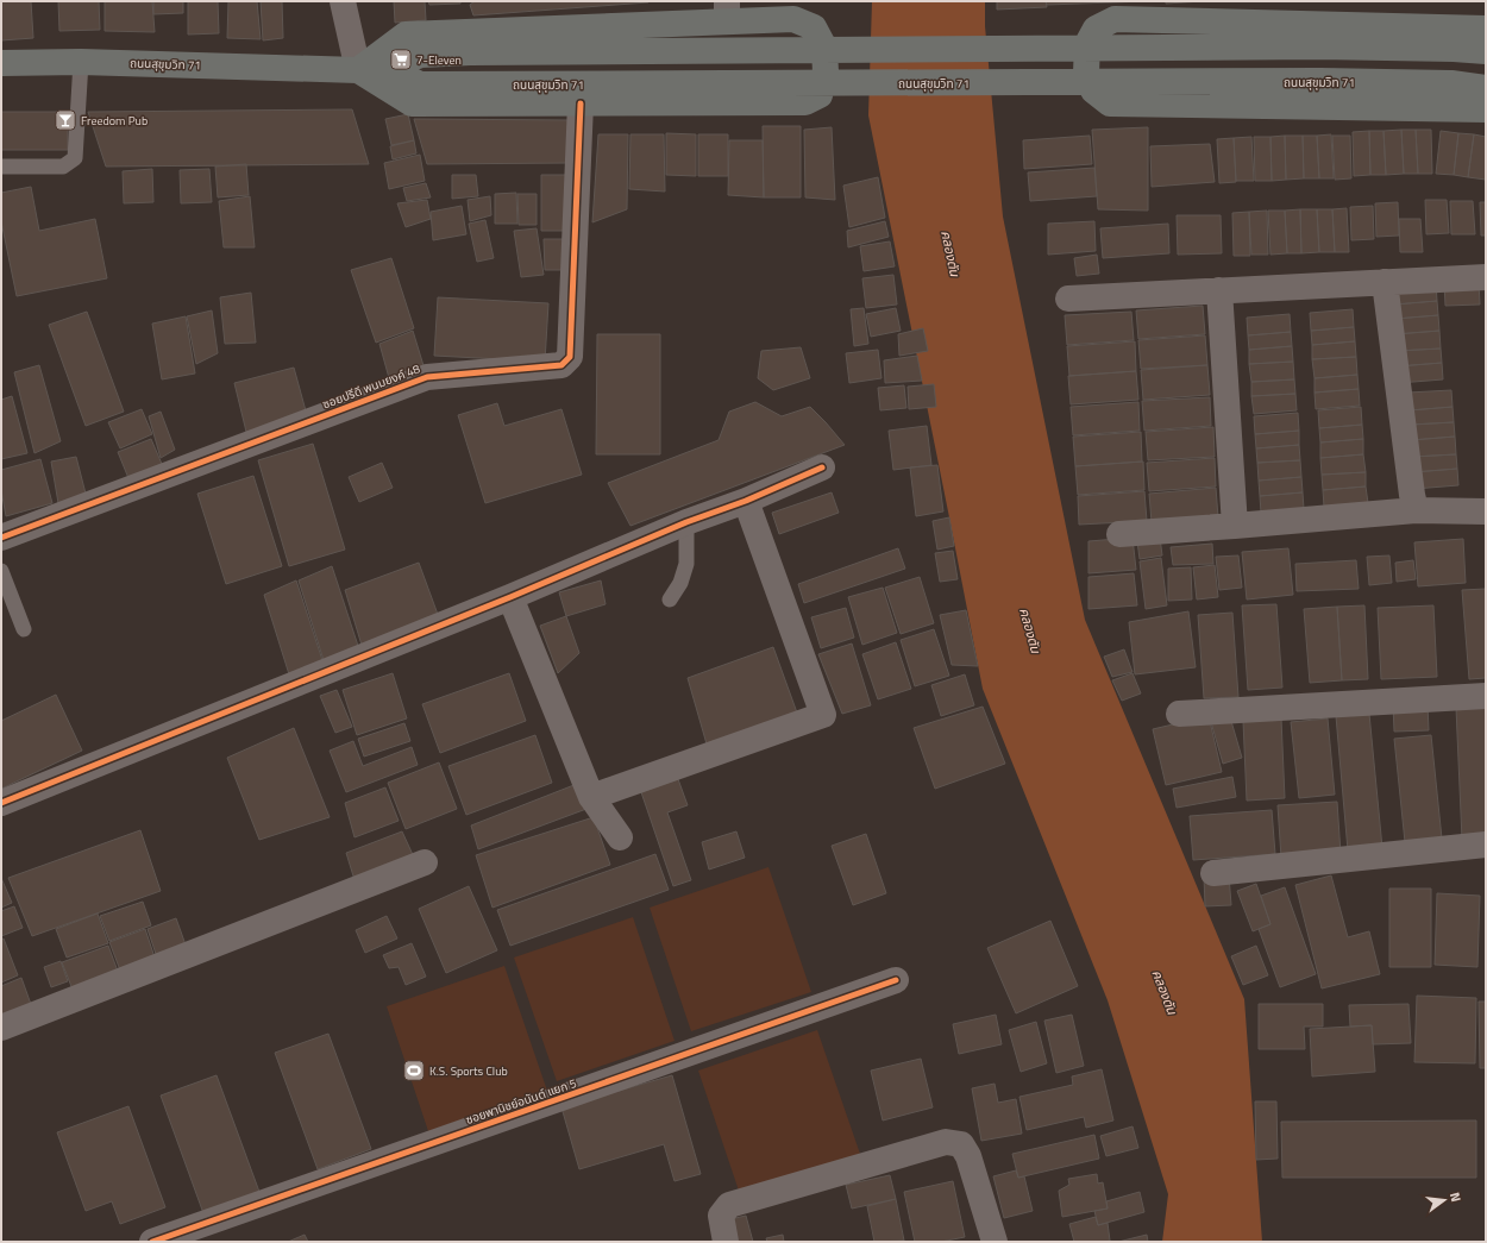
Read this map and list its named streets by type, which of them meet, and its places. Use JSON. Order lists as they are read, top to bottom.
{
  "streets": {
    "main road": ["ถนนสุขุมวิท 71"],
    "street": ["ซอยปรีดี พนมยงค์ 48", "ซอยพานิชย์อนันต์ แยก 5"]
  },
  "water": ["คลองตัน"],
  "places": {
    "supermarket": ["7-Eleven"],
    "bar": ["Freedom Pub"],
    "sports": ["K.S. Sports Club"]
  },
  "north": "right"
}
